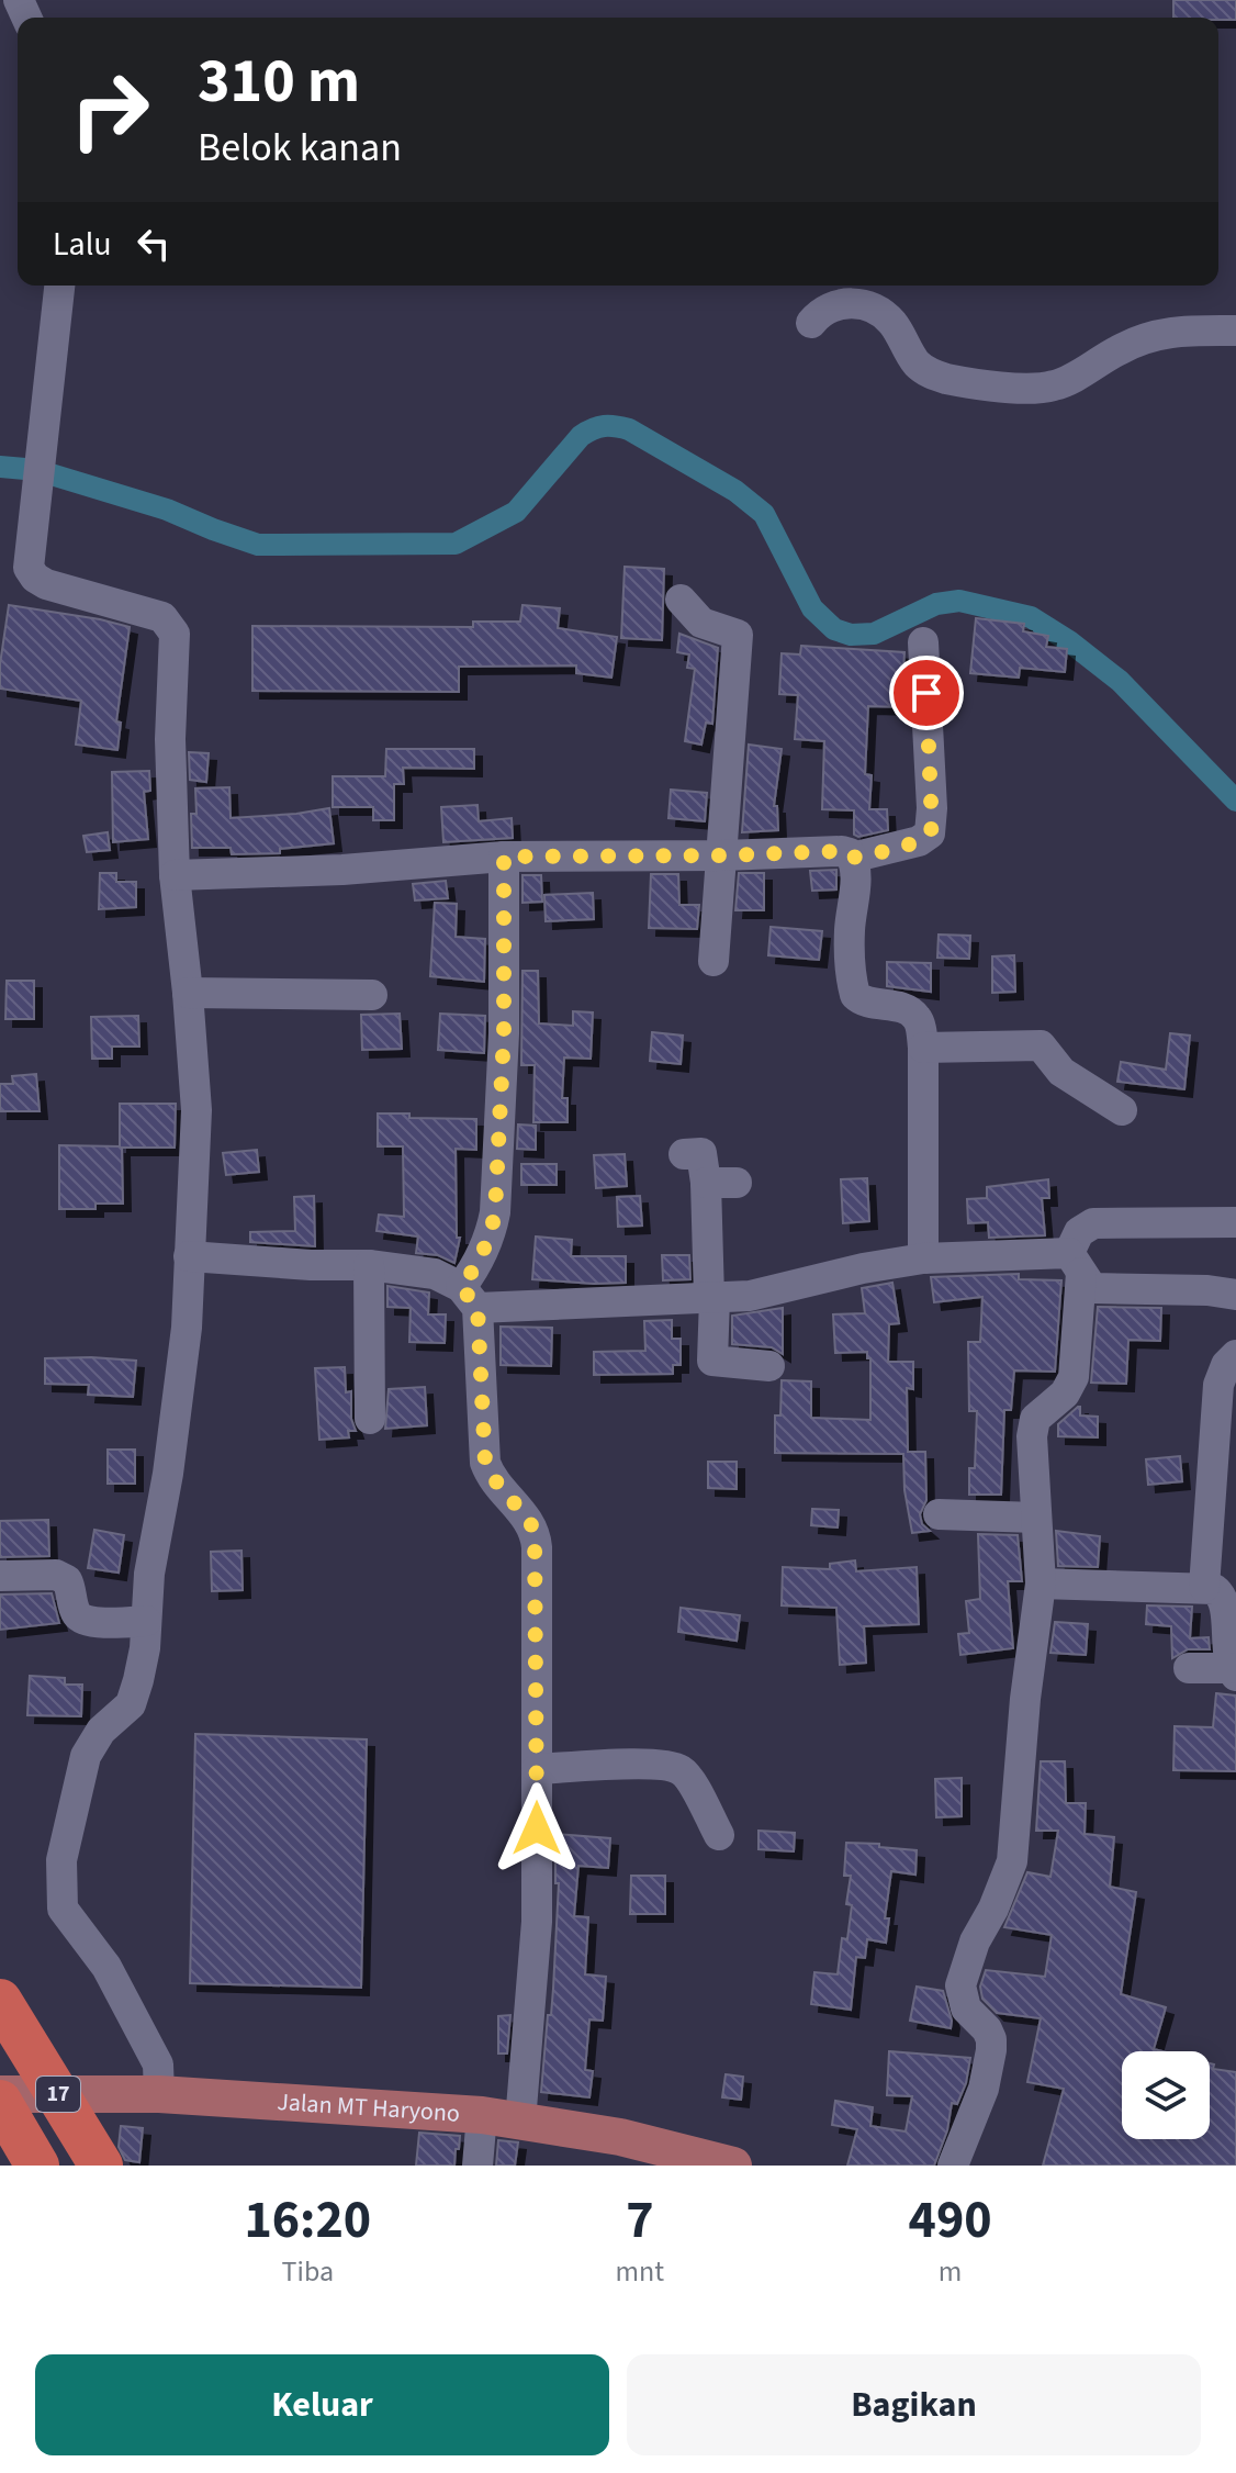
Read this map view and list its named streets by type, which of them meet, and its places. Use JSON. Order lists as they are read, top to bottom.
{
  "streets": {
    "highway": ["17"],
    "main road": ["Jalan MT Haryono"]
  },
  "page": {
    "turn": ["310 m", "Belok kanan"],
    "then": "Lalu",
    "eta": [
      "16:20",
      "Tiba",
      "7",
      "mnt",
      "490",
      "m"
    ],
    "buttons": ["Keluar", "Bagikan"]
  }
}
